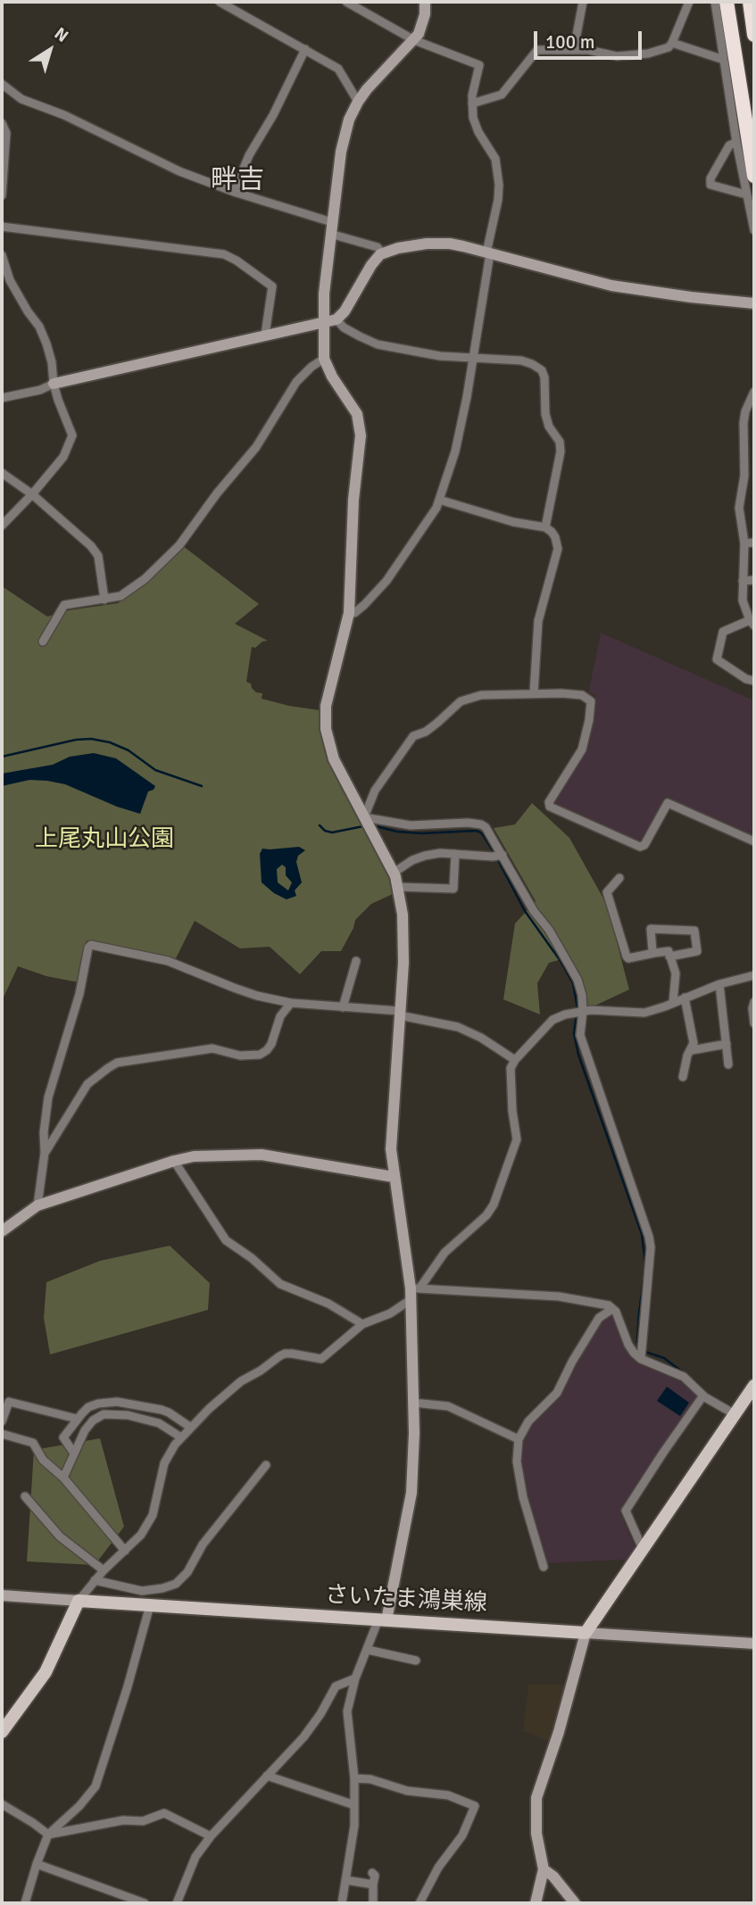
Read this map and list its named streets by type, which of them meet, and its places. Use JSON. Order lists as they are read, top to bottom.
{
  "streets": {
    "main road": ["さいたま鴻巣線"]
  },
  "districts": ["畔吉"],
  "parks": ["上尾丸山公園"],
  "scale_bar": "100 m",
  "north": "top right"
}
